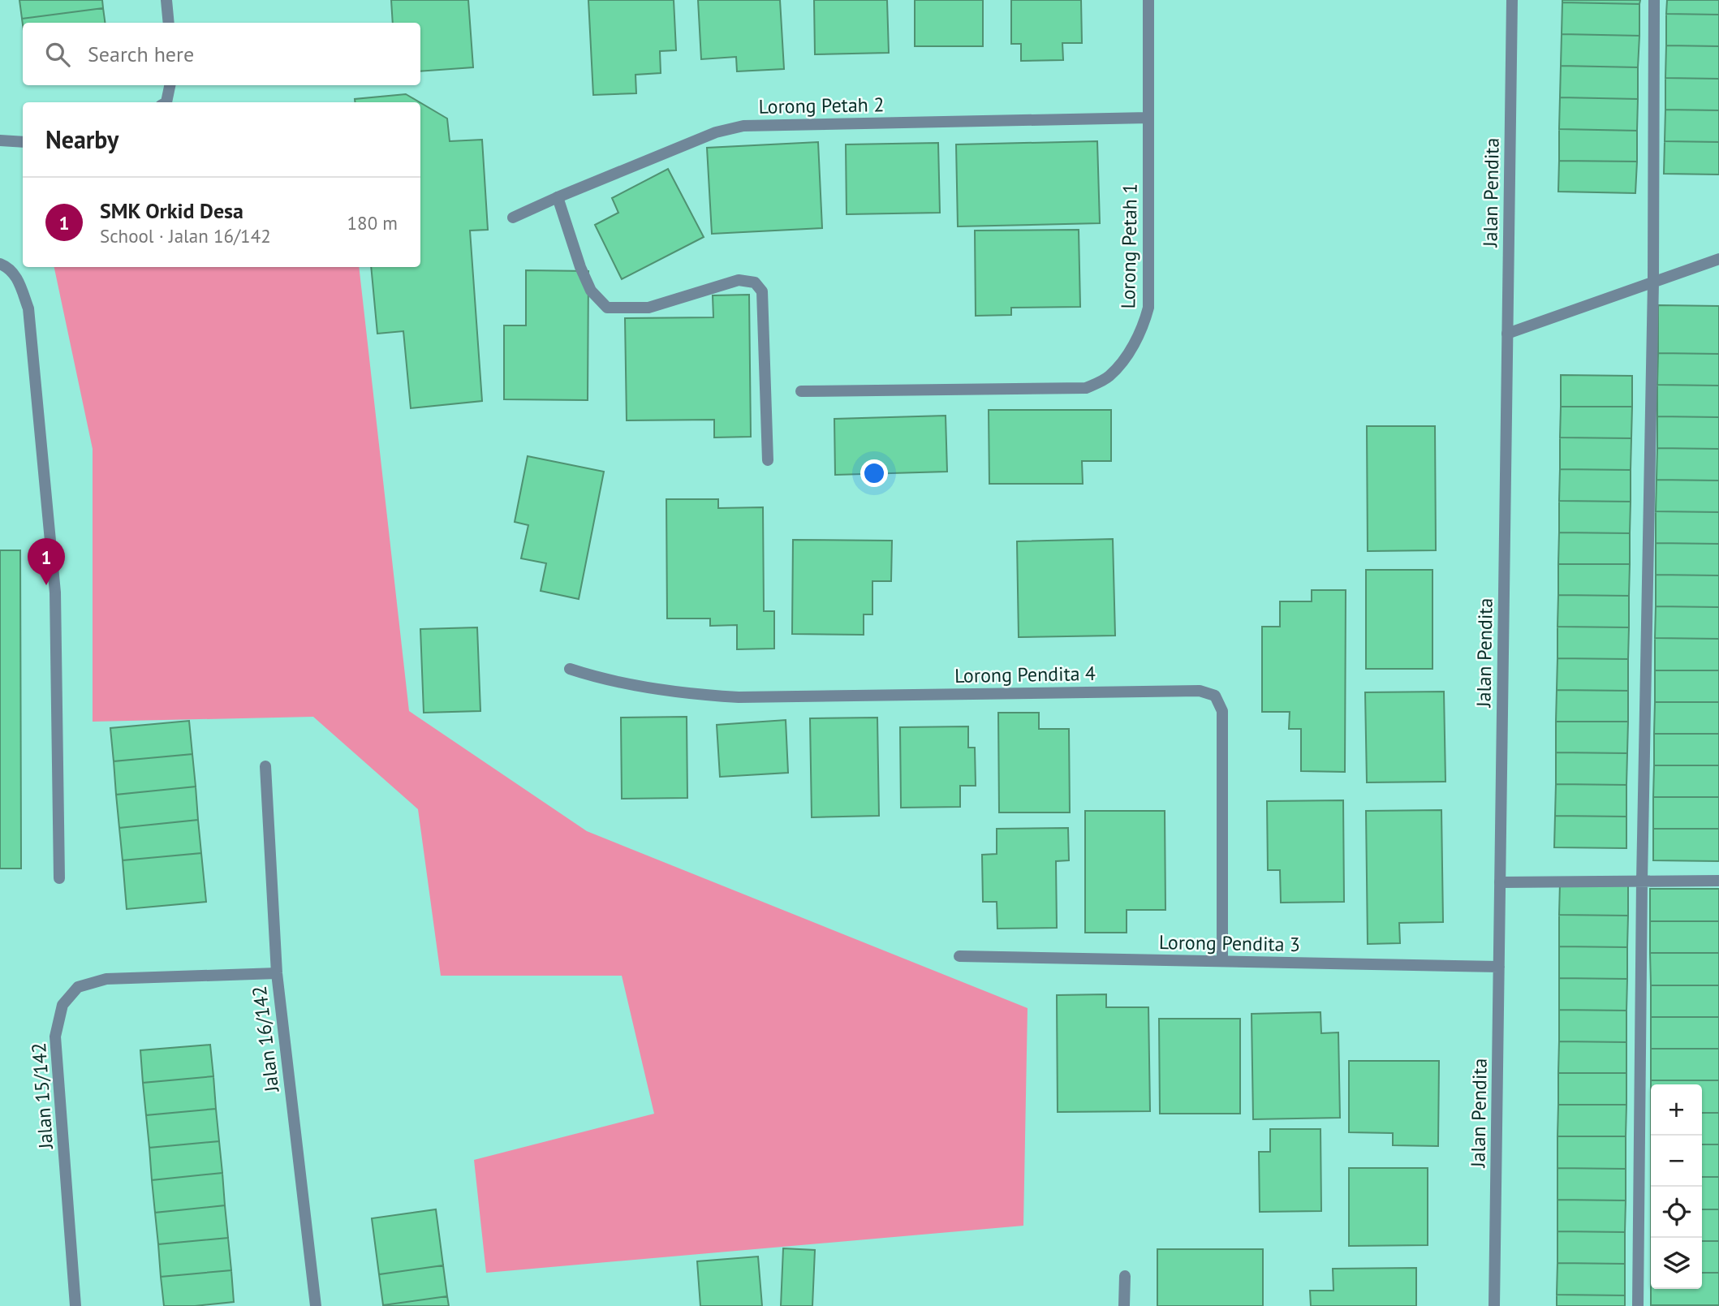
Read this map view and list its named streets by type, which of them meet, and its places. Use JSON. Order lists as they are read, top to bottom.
{
  "streets": {
    "street": [
      "Lorong Petah 2",
      "Jalan Pendita",
      "Lorong Petah 1",
      "Lorong Pendita 4",
      "Lorong Pendita 3",
      "Jalan 16/142",
      "Jalan 15/142"
    ]
  },
  "crossings": [
    ["Lorong Petah 2", "Lorong Petah 1"],
    ["Jalan Pendita", "Lorong Pendita 3"],
    ["Lorong Pendita 4", "Lorong Pendita 3"],
    ["Jalan 16/142", "Jalan 15/142"]
  ],
  "page": {
    "search": "Search here",
    "heading": "Nearby",
    "list": [
      {
        "mark": "1",
        "name": "SMK Orkid Desa",
        "note": "School · Jalan 16/142",
        "value": "180 m"
      }
    ],
    "pins": "1",
    "map_buttons": ["+", "−"]
  }
}
